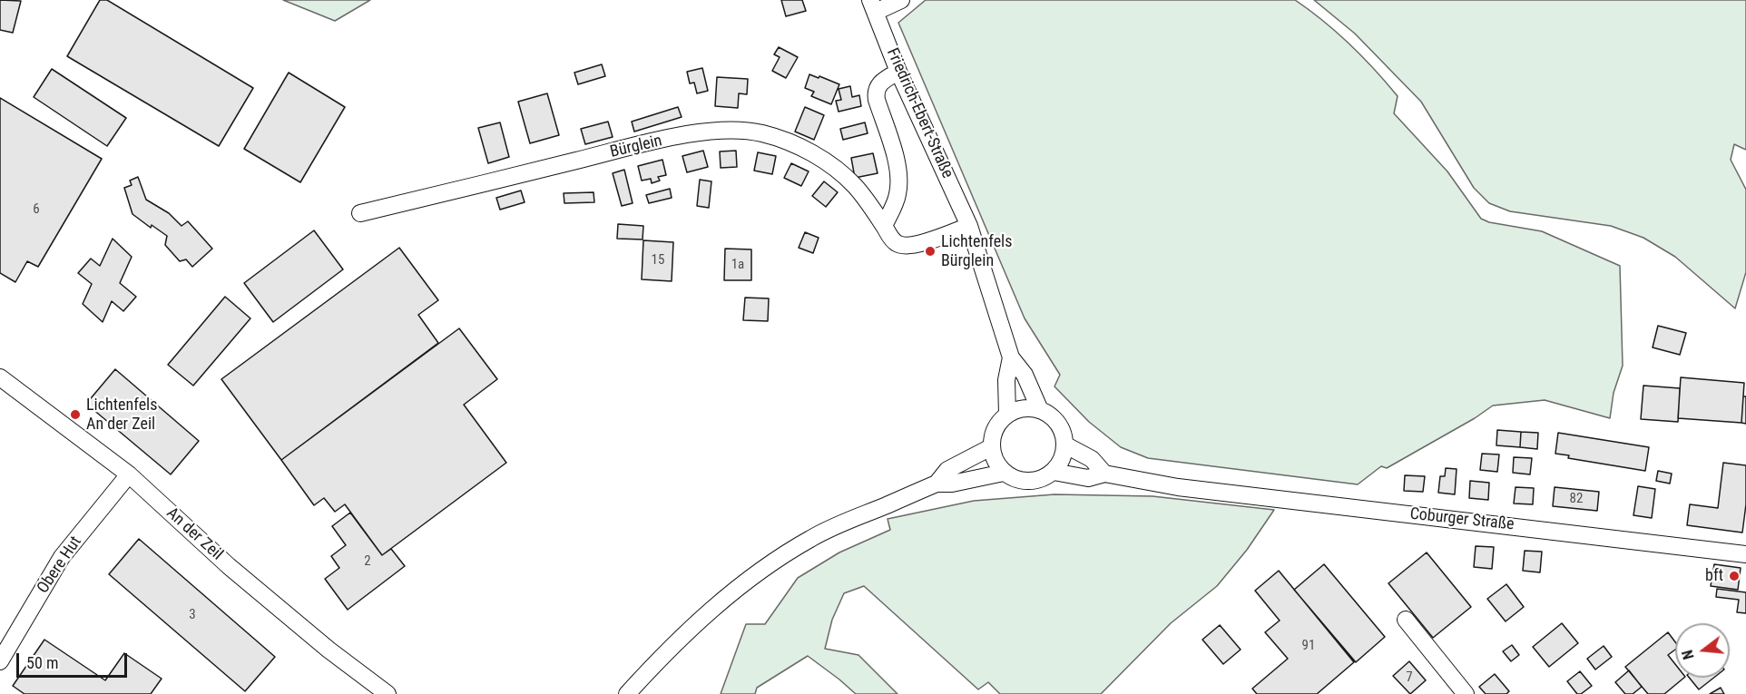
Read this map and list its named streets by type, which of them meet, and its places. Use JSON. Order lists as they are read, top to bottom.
{
  "streets": {
    "street": [
      "Friedrich-Ebert-Straße",
      "Bürglein",
      "Coburger Straße",
      "An der Zeil",
      "Obere Hut"
    ]
  },
  "crossings": [
    ["Friedrich-Ebert-Straße", "Bürglein"],
    ["An der Zeil", "Obere Hut"]
  ],
  "places": ["Lichtenfels Bürglein", "Lichtenfels An der Zeil", "bft"],
  "house_numbers": [
    "6",
    "15",
    "1a",
    "82",
    "2",
    "3",
    "91",
    "7"
  ],
  "scale_bar": "50 m",
  "north": "left"
}
